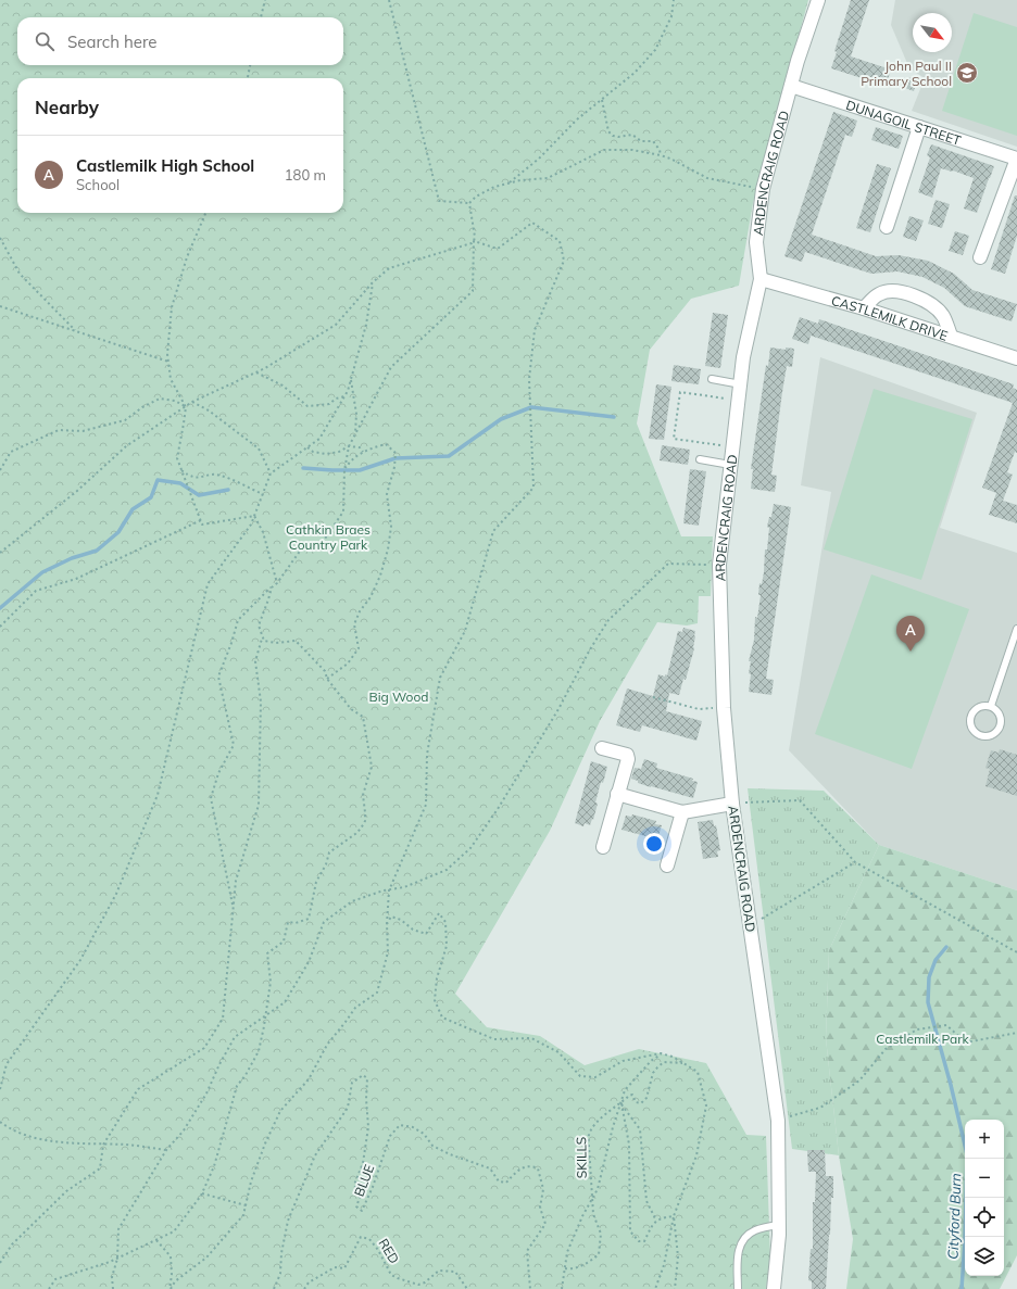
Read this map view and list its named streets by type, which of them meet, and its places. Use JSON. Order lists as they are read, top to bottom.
{
  "streets": {
    "street": ["DUNAGOIL STREET", "ARDENCRAIG ROAD", "CASTLEMILK DRIVE"],
    "path": ["SKILLS", "BLUE", "RED"]
  },
  "crossings": [
    ["DUNAGOIL STREET", "ARDENCRAIG ROAD"],
    ["ARDENCRAIG ROAD", "CASTLEMILK DRIVE"]
  ],
  "water": ["Cityford Burn"],
  "parks": ["Cathkin Braes Country Park", "Big Wood", "Castlemilk Park"],
  "places": {
    "school or university": ["John Paul II Primary School"]
  },
  "north": "bottom right",
  "page": {
    "search": "Search here",
    "heading": "Nearby",
    "list": [
      {
        "mark": "A",
        "name": "Castlemilk High School",
        "note": "School",
        "value": "180 m"
      }
    ],
    "pins": "A",
    "map_buttons": ["+", "−"]
  }
}
